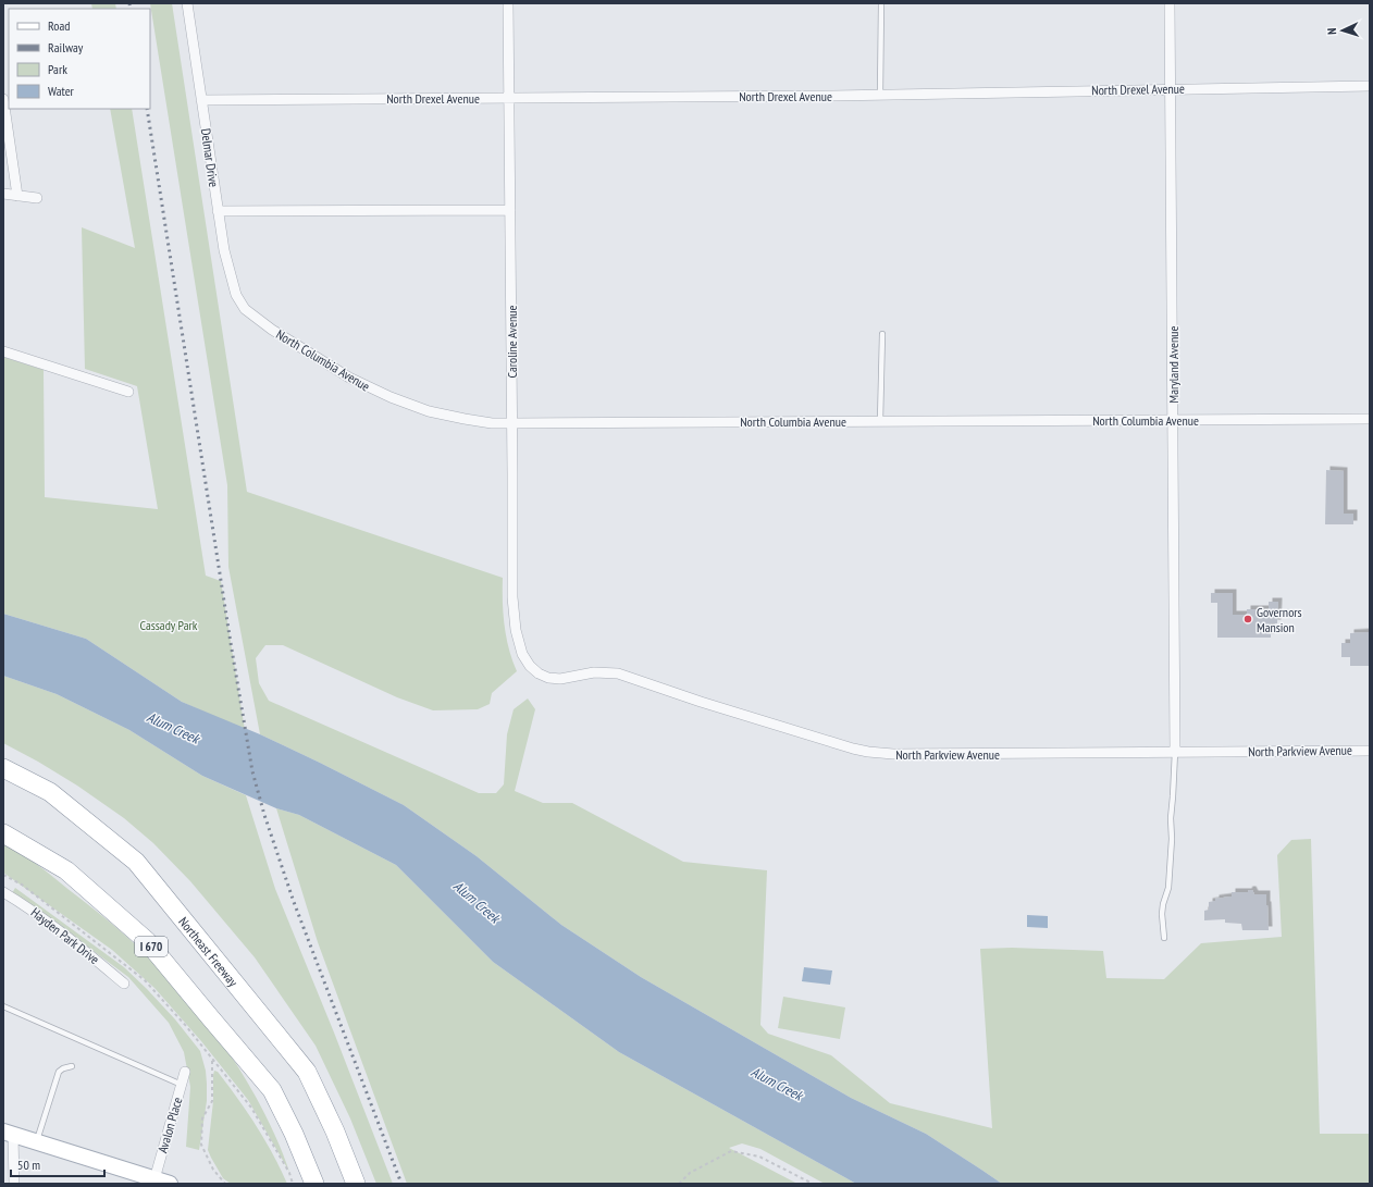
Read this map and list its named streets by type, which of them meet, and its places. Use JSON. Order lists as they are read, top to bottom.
{
  "streets": {
    "highway": ["I 670", "Northeast Freeway"],
    "street": [
      "North Drexel Avenue",
      "Delmar Drive",
      "Caroline Avenue",
      "North Columbia Avenue",
      "Maryland Avenue",
      "North Parkview Avenue",
      "Hayden Park Drive",
      "Avalon Place"
    ]
  },
  "crossings": [
    ["North Drexel Avenue", "Delmar Drive"],
    ["North Drexel Avenue", "Caroline Avenue"],
    ["North Drexel Avenue", "Maryland Avenue"],
    ["Delmar Drive", "North Columbia Avenue"],
    ["Caroline Avenue", "North Columbia Avenue"],
    ["Caroline Avenue", "North Parkview Avenue"],
    ["North Columbia Avenue", "Maryland Avenue"],
    ["Maryland Avenue", "North Parkview Avenue"]
  ],
  "water": ["Alum Creek"],
  "parks": ["Cassady Park"],
  "places": ["Governors Mansion"],
  "legend": [
    "Road",
    "Railway",
    "Park",
    "Water"
  ],
  "scale_bar": "50 m",
  "north": "left"
}
